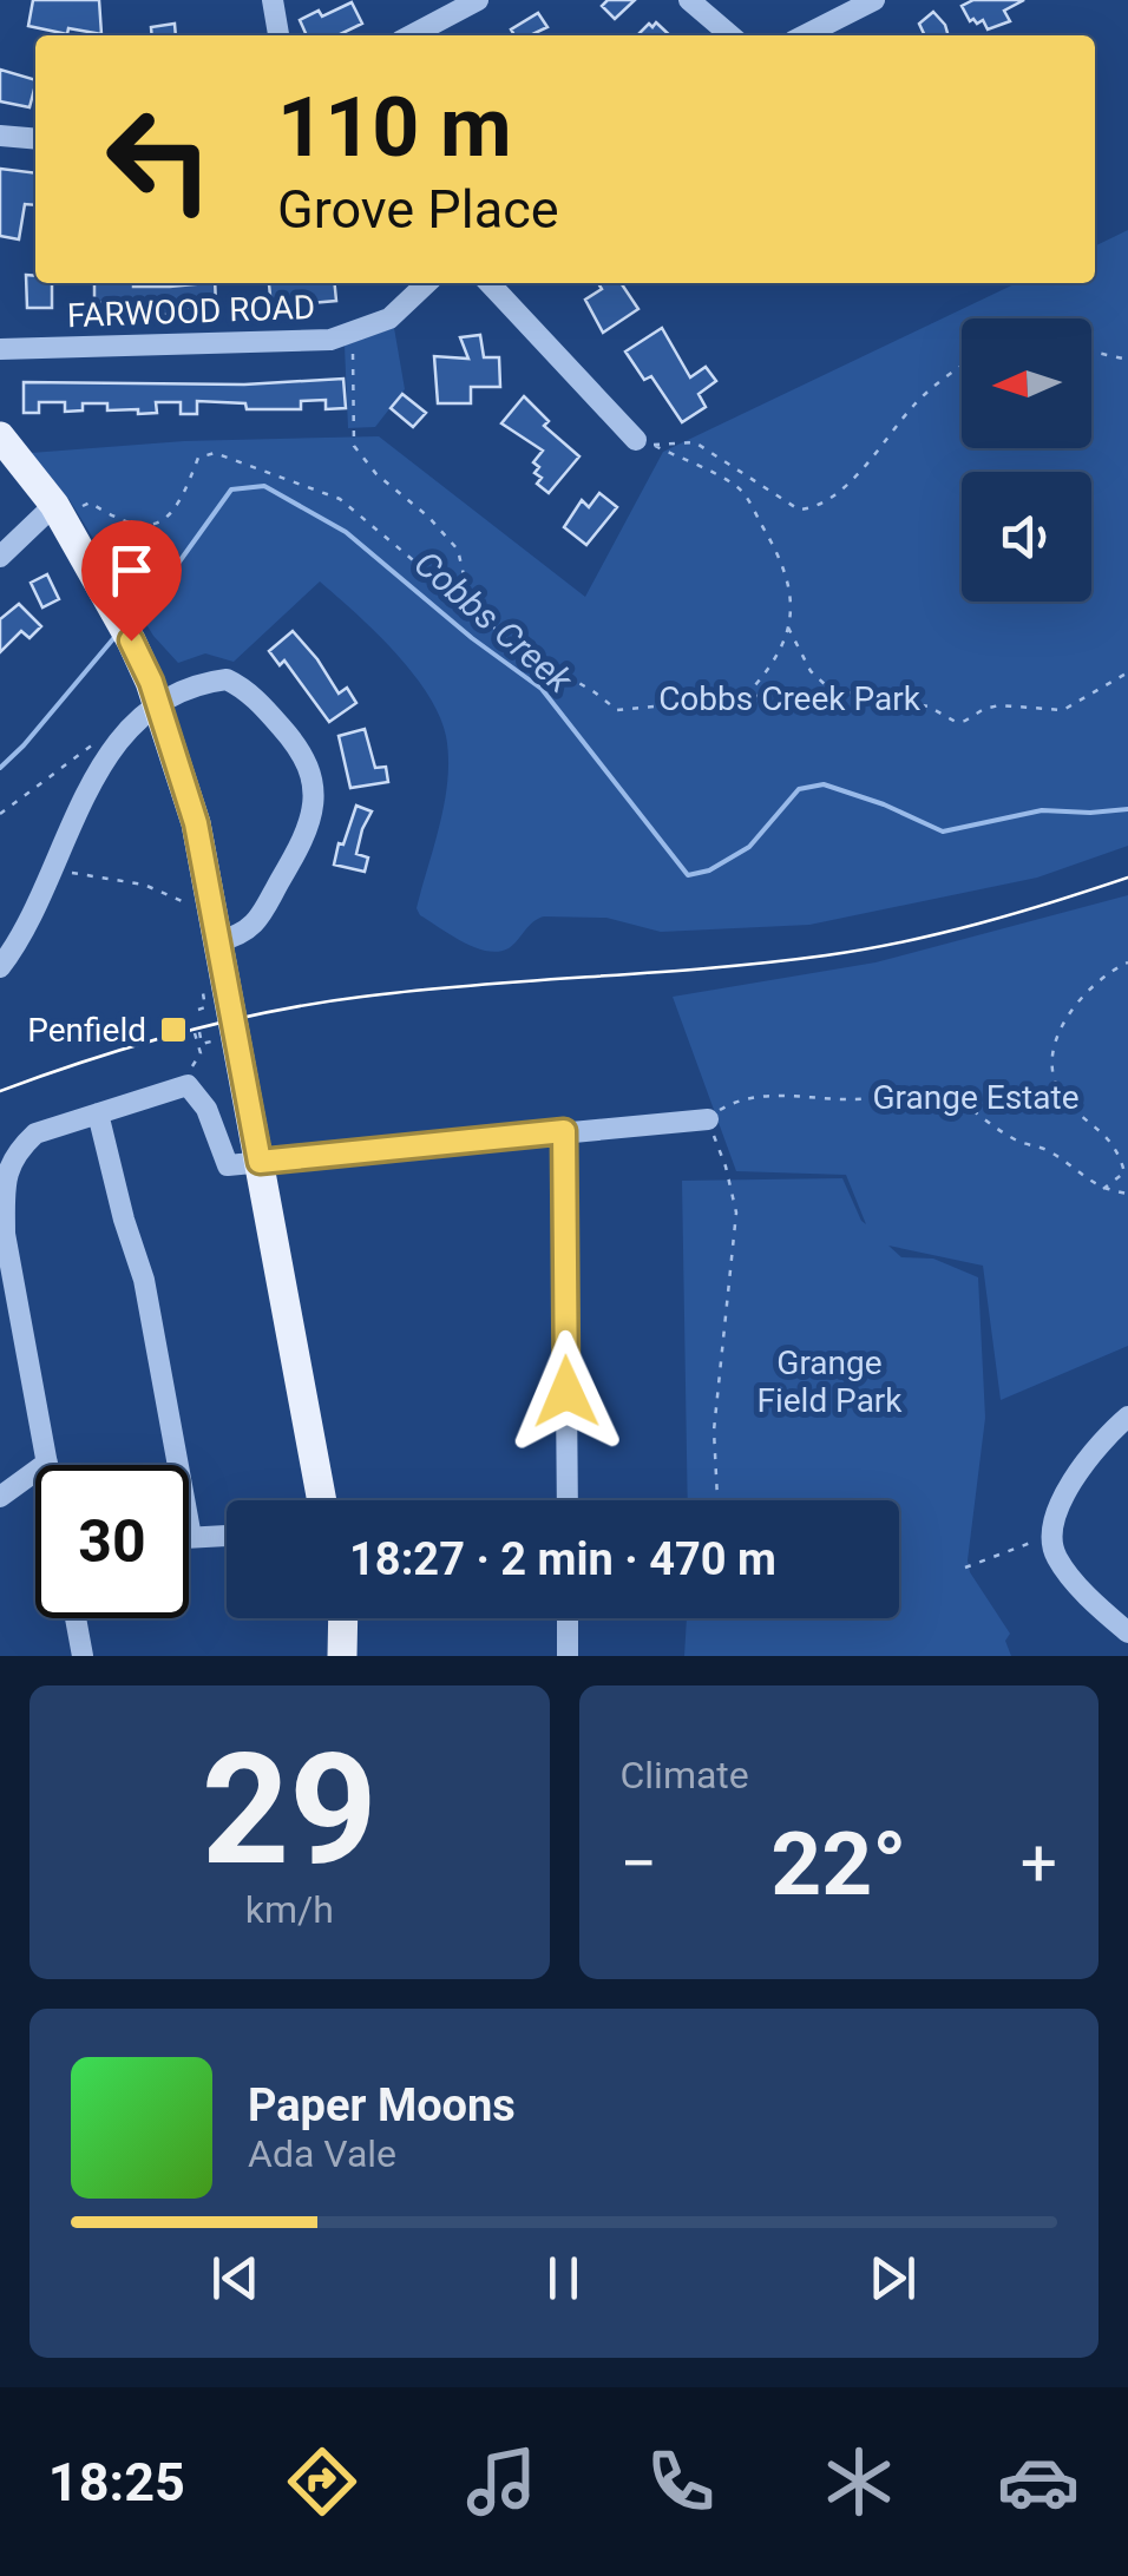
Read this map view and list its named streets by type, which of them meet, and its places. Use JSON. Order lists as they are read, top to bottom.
{
  "streets": {
    "street": ["FARWOOD ROAD"]
  },
  "water": ["Cobbs Creek"],
  "parks": ["Cobbs Creek Park", "Grange Estate", "Grange Field Park"],
  "places": {
    "transit": ["Penfield"]
  },
  "north": "left",
  "page": {
    "turn": ["110 m", "Grove Place"],
    "limit": "30",
    "trip": "18:27 · 2 min · 470 m",
    "tile": [
      ["29", "km/h"],
      "Climate"
    ],
    "heat": ["−", "22°", "+"],
    "song": ["Paper Moons", "Ada Vale"],
    "tabs": "18:25"
  }
}
